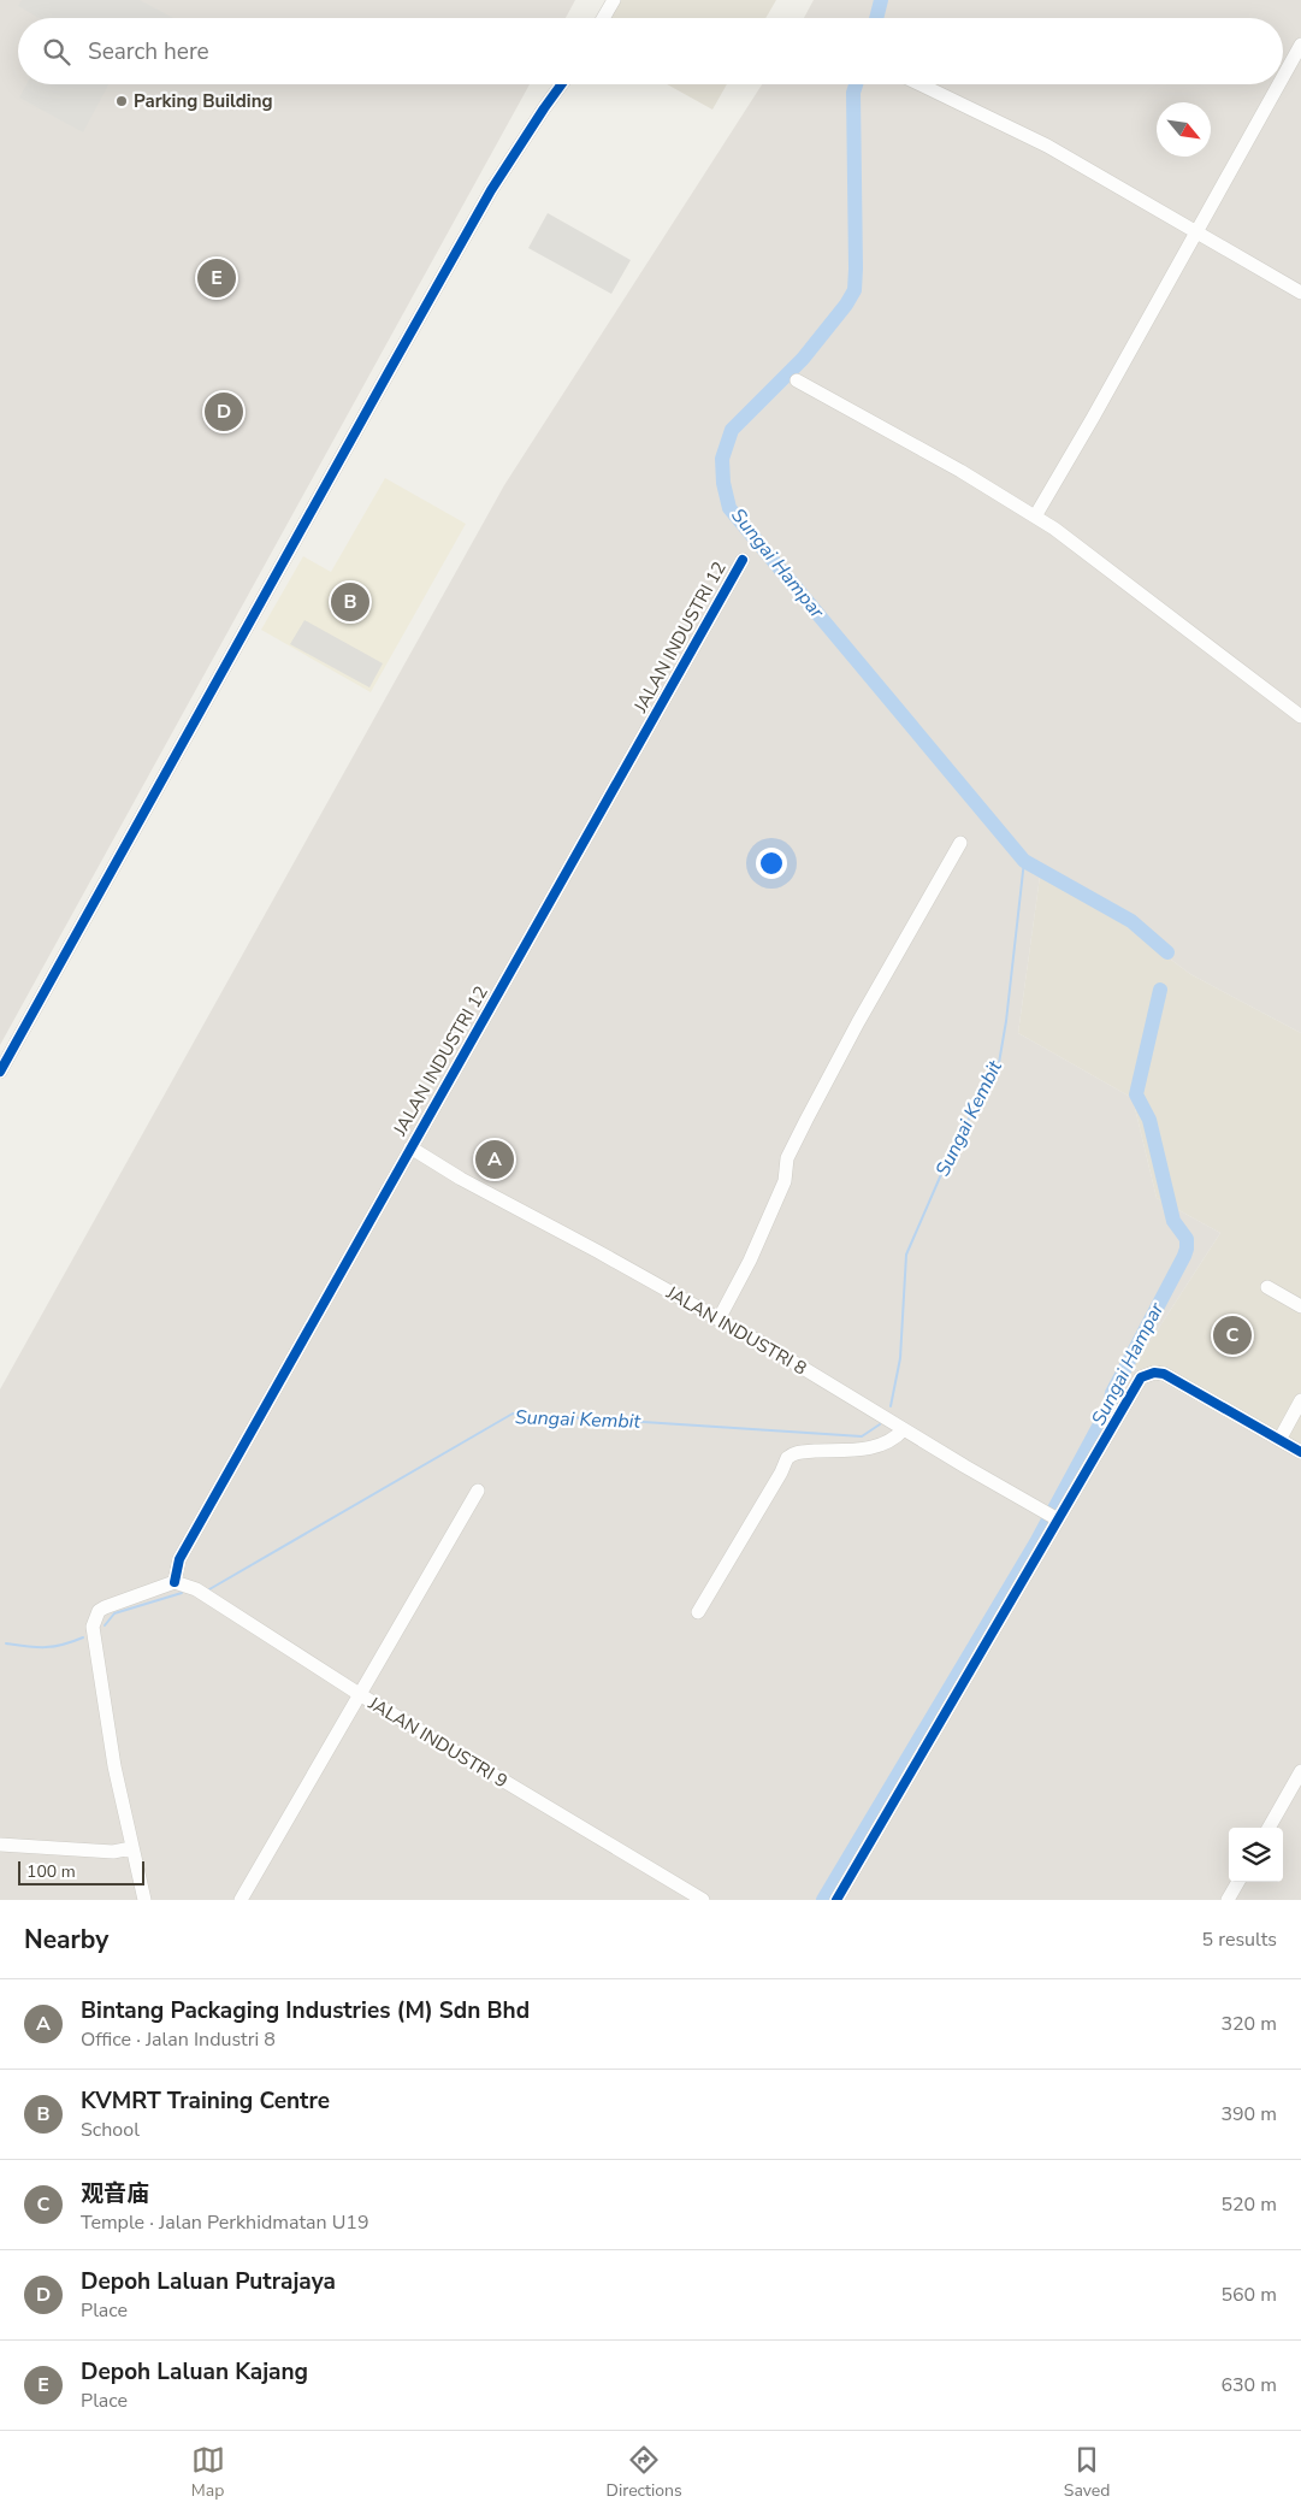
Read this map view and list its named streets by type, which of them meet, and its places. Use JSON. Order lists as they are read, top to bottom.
{
  "streets": {
    "street": ["JALAN INDUSTRI 12", "JALAN INDUSTRI 8", "JALAN INDUSTRI 9"]
  },
  "crossings": [
    ["JALAN INDUSTRI 12", "JALAN INDUSTRI 8"],
    ["JALAN INDUSTRI 12", "JALAN INDUSTRI 9"]
  ],
  "water": ["Sungai Hampar", "Sungai Kembit"],
  "places": ["Parking Building"],
  "scale_bar": "100 m",
  "north": "bottom right",
  "page": {
    "search": "Search here",
    "pins": [
      "E",
      "D",
      "B",
      "A",
      "C"
    ],
    "scale": "100 m",
    "heading": ["Nearby", "5 results"],
    "list": [
      {
        "mark": "A",
        "name": "Bintang Packaging Industries (M) Sdn Bhd",
        "note": "Office · Jalan Industri 8",
        "value": "320 m"
      },
      {
        "mark": "B",
        "name": "KVMRT Training Centre",
        "note": "School",
        "value": "390 m"
      },
      {
        "mark": "C",
        "name": "观音庙",
        "note": "Temple · Jalan Perkhidmatan U19",
        "value": "520 m"
      },
      {
        "mark": "D",
        "name": "Depoh Laluan Putrajaya",
        "note": "Place",
        "value": "560 m"
      },
      {
        "mark": "E",
        "name": "Depoh Laluan Kajang",
        "note": "Place",
        "value": "630 m"
      }
    ],
    "nav": ["Map", "Directions", "Saved"]
  }
}
